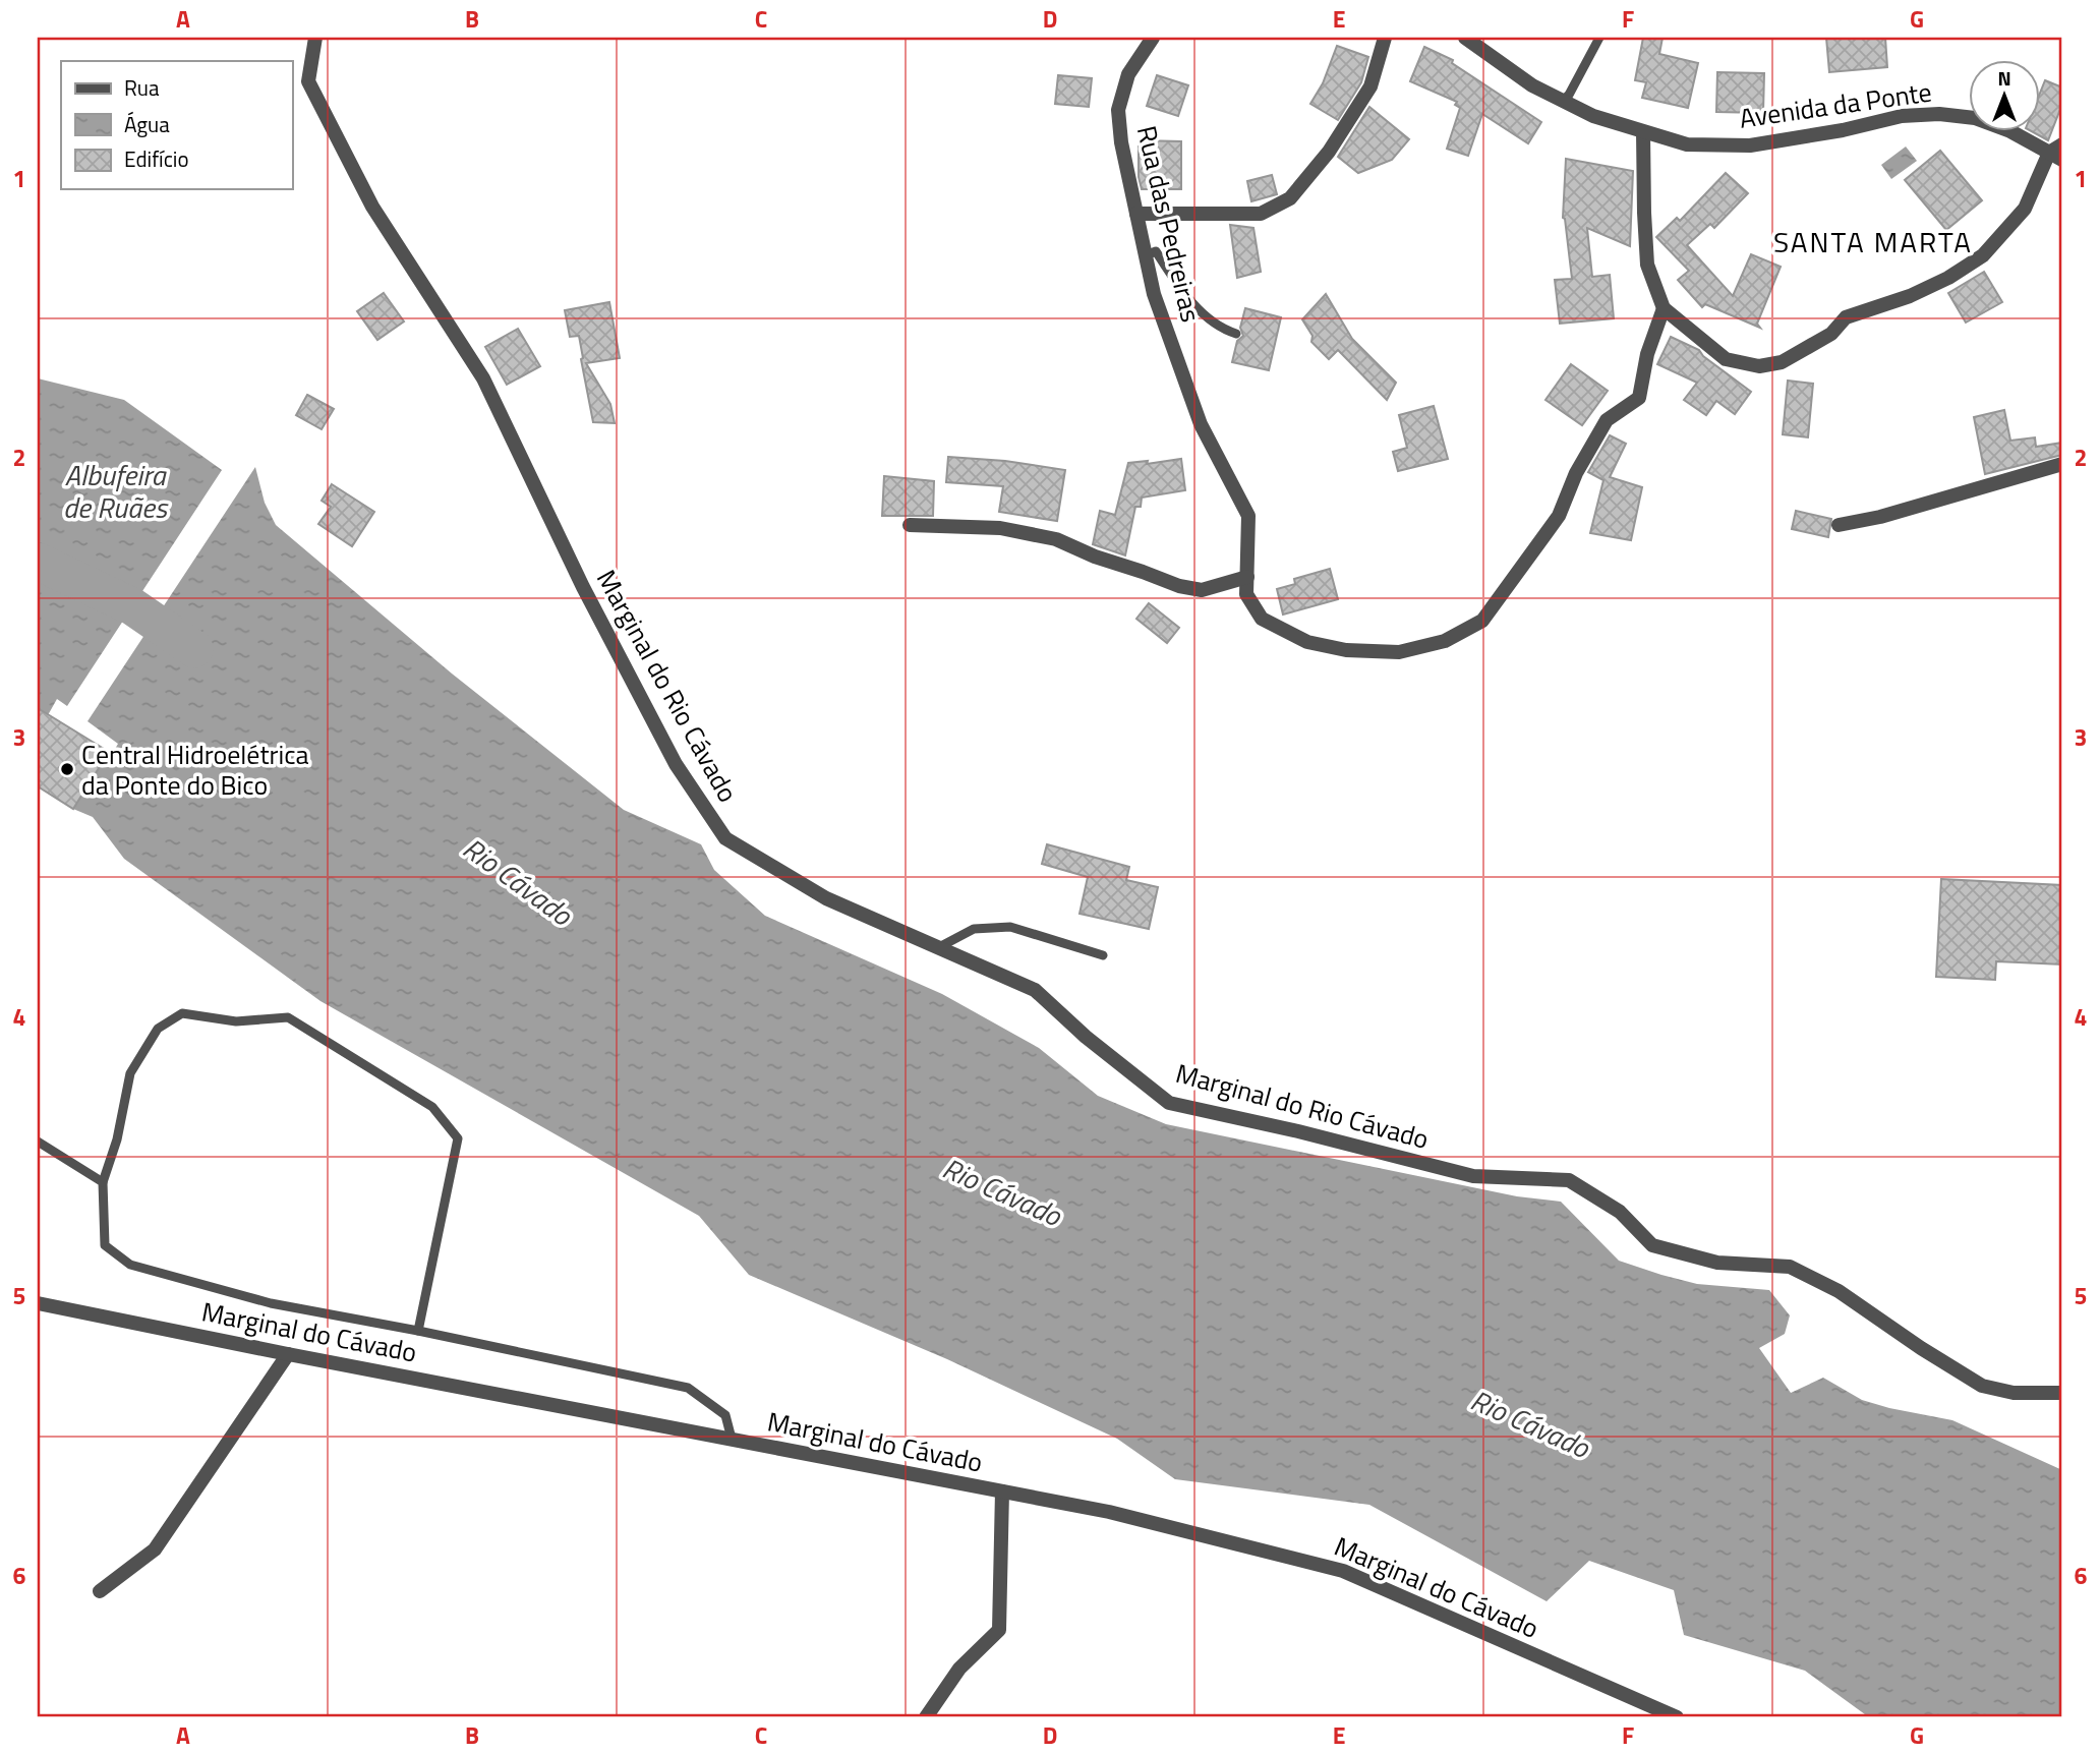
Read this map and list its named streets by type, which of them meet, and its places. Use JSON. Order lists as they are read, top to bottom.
{
  "streets": {
    "street": [
      "Avenida da Ponte",
      "Rua das Pedreiras",
      "Marginal do Rio Cávado",
      "Marginal do Cávado"
    ]
  },
  "districts": ["SANTA MARTA"],
  "water": ["Albufeira de Ruães", "Rio Cávado"],
  "places": ["Central Hidroelétrica da Ponte do Bico"],
  "legend": ["Rua", "Água", "Edifício"],
  "north": "top",
  "grid": {
    "columns": [
      "A",
      "B",
      "C",
      "D",
      "E",
      "F",
      "G"
    ],
    "rows": [
      "1",
      "2",
      "3",
      "4",
      "5",
      "6"
    ]
  }
}
